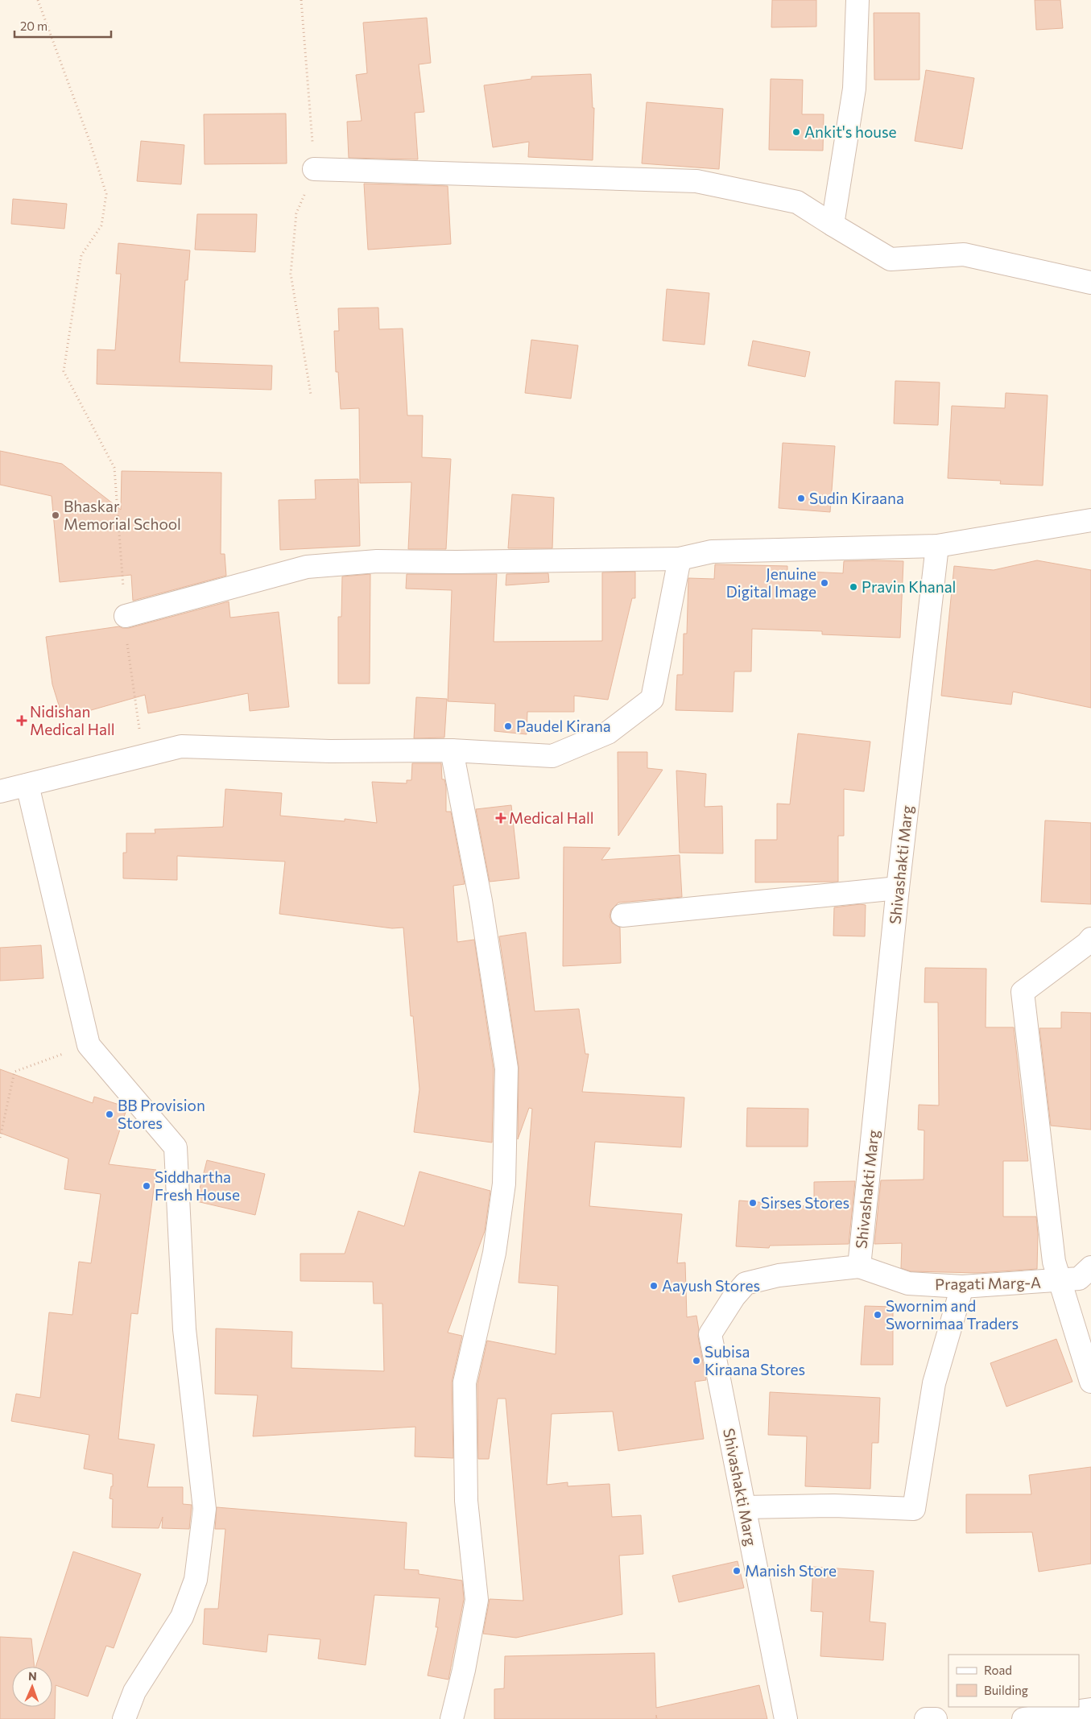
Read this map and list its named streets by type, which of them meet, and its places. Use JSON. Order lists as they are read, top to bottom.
{
  "streets": {
    "street": ["Shivashakti Marg", "Pragati Marg-A"]
  },
  "crossings": [
    ["Shivashakti Marg", "Pragati Marg-A"]
  ],
  "places": {
    "other": [
      "Ankit's house",
      "Sudin Kiraana",
      "Bhaskar Memorial School",
      "Jenuine Digital Image",
      "Pravin Khanal",
      "Paudel Kirana",
      "BB Provision Stores",
      "Siddhartha Fresh House",
      "Sirses Stores",
      "Aayush Stores",
      "Swornim and Swornimaa Traders",
      "Subisa Kiraana Stores",
      "Manish Store"
    ],
    "health": ["Nidishan Medical Hall", "Medical Hall"]
  },
  "legend": ["Road", "Building"],
  "scale_bar": "20 m",
  "north": "top"
}
